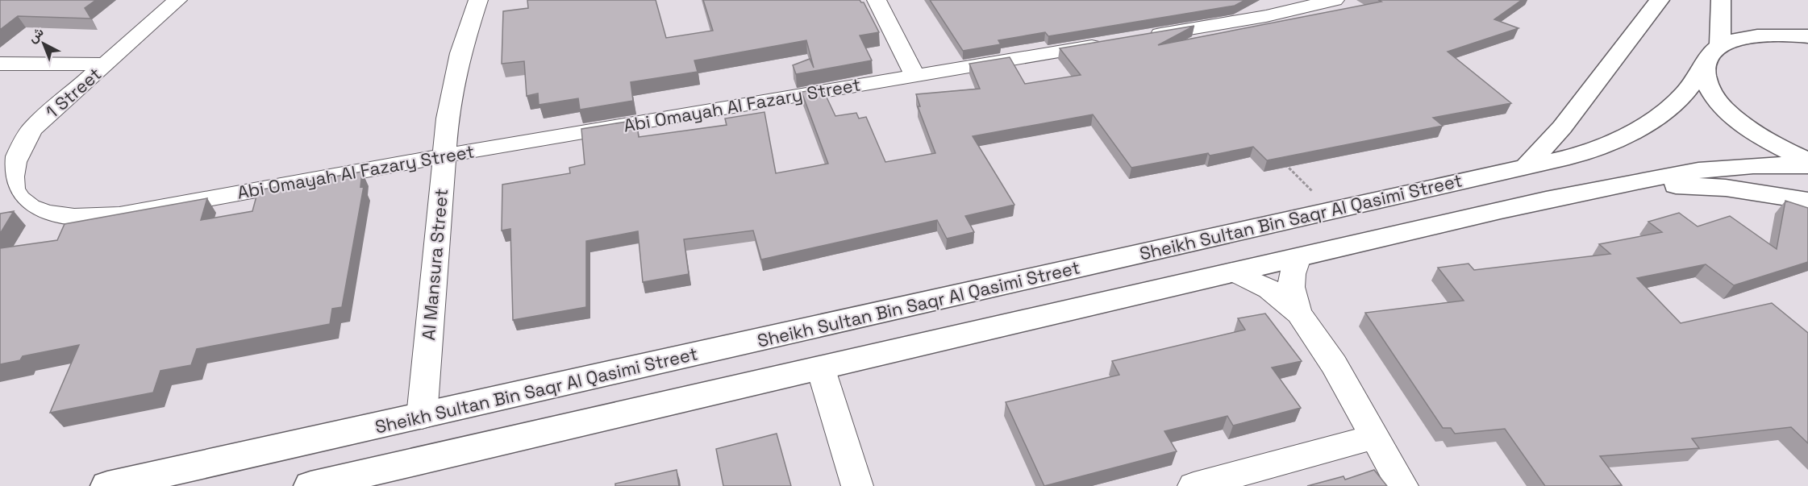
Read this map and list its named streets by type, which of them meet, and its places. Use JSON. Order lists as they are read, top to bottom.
{
  "streets": {
    "main road": ["Sheikh Sultan Bin Saqr Al Qasimi Street"],
    "street": ["1 Street", "Abi Omayah Al Fazary Street", "Al Mansura Street"]
  },
  "crossings": [
    ["1 Street", "Abi Omayah Al Fazary Street"],
    ["Abi Omayah Al Fazary Street", "Al Mansura Street"],
    ["Sheikh Sultan Bin Saqr Al Qasimi Street", "Al Mansura Street"]
  ],
  "north": "top left"
}
